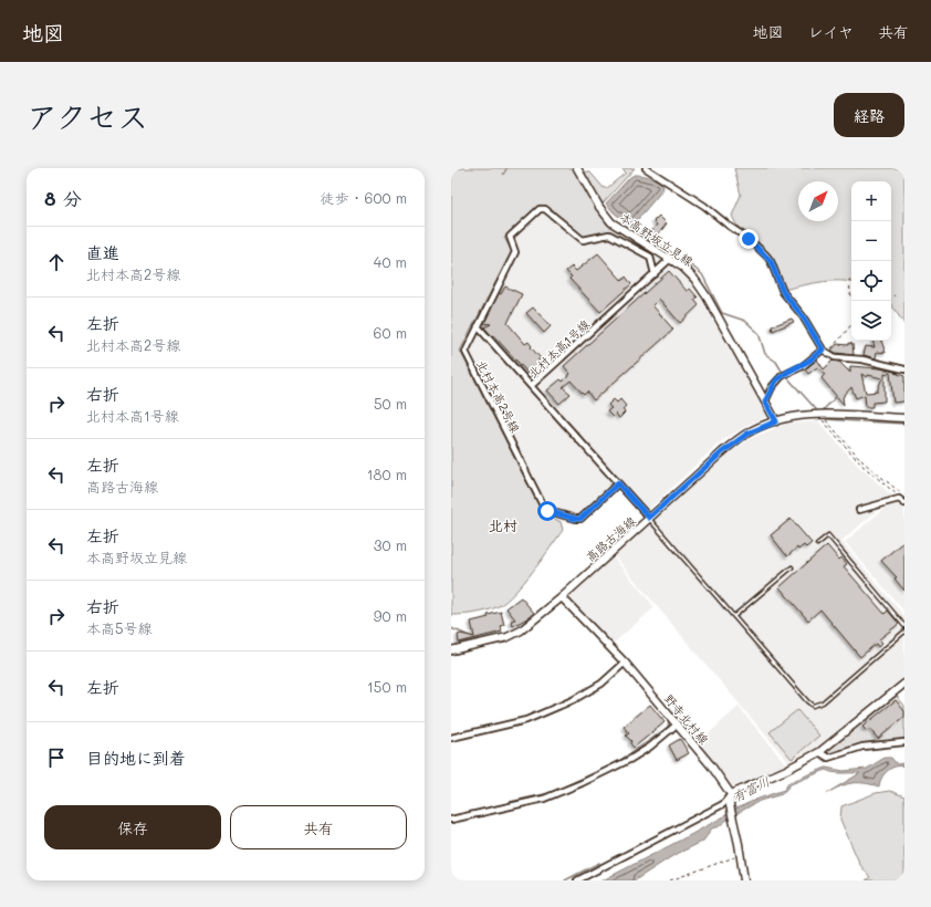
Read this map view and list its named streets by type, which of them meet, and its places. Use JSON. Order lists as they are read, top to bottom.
{
  "streets": {
    "street": [
      "本高野坂立見線",
      "北村本高1号線",
      "北村本高2号線",
      "高路古海線",
      "野寺北村線"
    ]
  },
  "crossings": [
    ["本高野坂立見線", "北村本高1号線"],
    ["本高野坂立見線", "高路古海線"],
    ["北村本高1号線", "北村本高2号線"],
    ["北村本高1号線", "高路古海線"],
    ["高路古海線", "野寺北村線"]
  ],
  "districts": ["北村"],
  "water": ["有富川"],
  "north": "top right",
  "page": {
    "header": "地図",
    "nav": ["地図", "レイヤ", "共有"],
    "title": "アクセス",
    "buttons": [
      "経路",
      ["保存", "共有"]
    ],
    "heading": ["8 分", "徒歩 · 600 m"],
    "map_buttons": ["+", "−"],
    "list": [
      ["直進", "北村本高2号線", "40 m"],
      ["左折", "北村本高2号線", "60 m"],
      ["右折", "北村本高1号線", "50 m"],
      ["左折", "高路古海線", "180 m"],
      ["左折", "本高野坂立見線", "30 m"],
      ["右折", "本高5号線", "90 m"],
      ["左折", "150 m"],
      "目的地に到着"
    ]
  }
}
